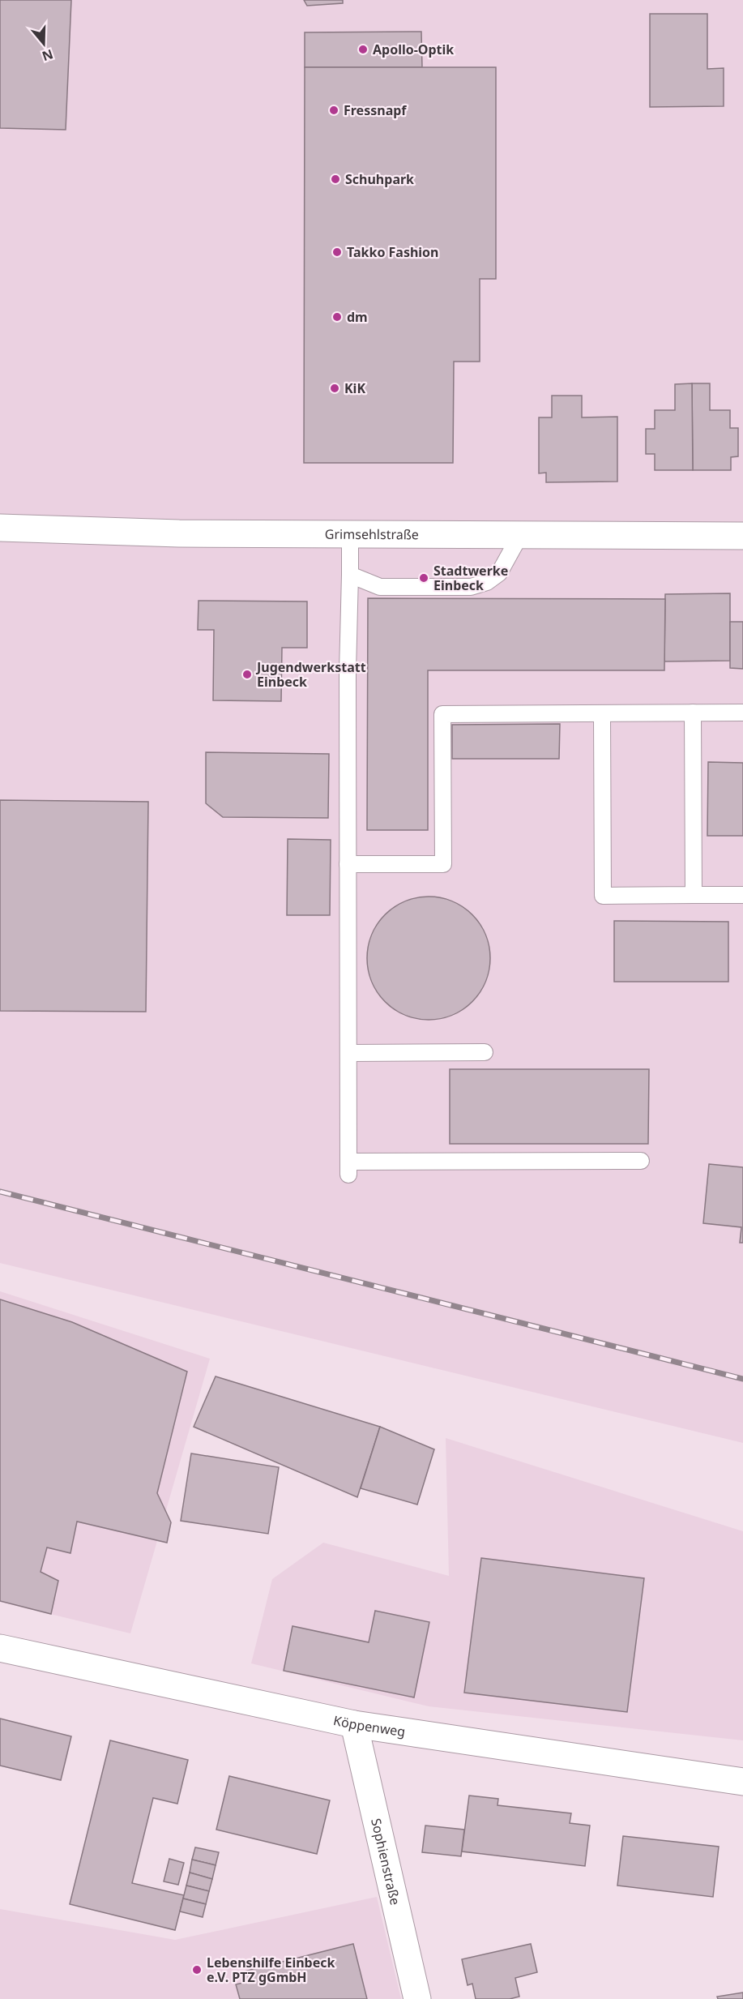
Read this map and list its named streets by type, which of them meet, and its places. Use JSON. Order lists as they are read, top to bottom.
{
  "streets": {
    "street": ["Grimsehlstraße", "Köppenweg", "Sophienstraße"]
  },
  "crossings": [
    ["Köppenweg", "Sophienstraße"]
  ],
  "places": [
    "Apollo-Optik",
    "Fressnapf",
    "Schuhpark",
    "Takko Fashion",
    "dm",
    "KiK",
    "Stadtwerke Einbeck",
    "Jugendwerkstatt Einbeck",
    "Lebenshilfe Einbeck e.V. PTZ gGmbH"
  ],
  "north": "bottom"
}
